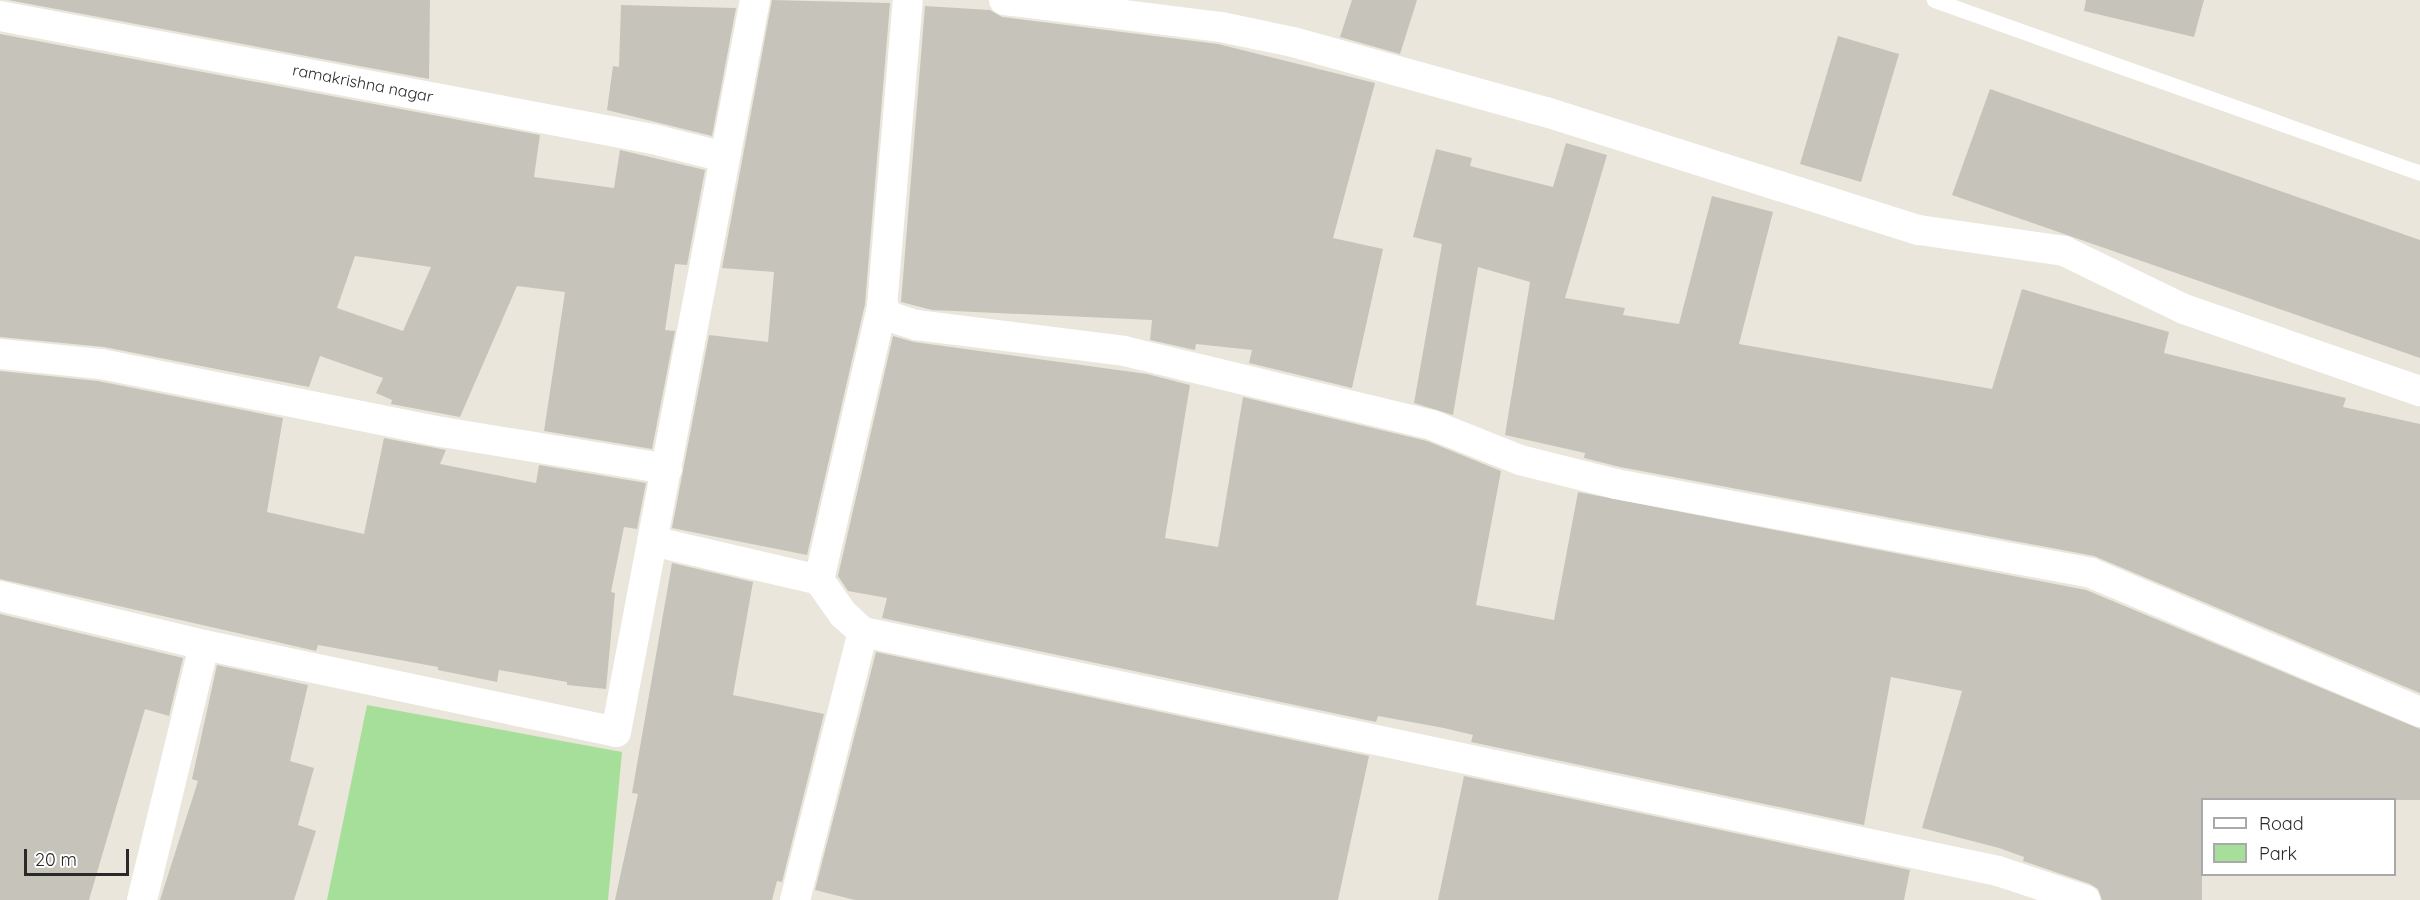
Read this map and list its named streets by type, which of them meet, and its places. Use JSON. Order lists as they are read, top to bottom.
{
  "streets": {
    "street": ["ramakrishna nagar"]
  },
  "legend": ["Road", "Park"],
  "scale_bar": "20 m"
}
